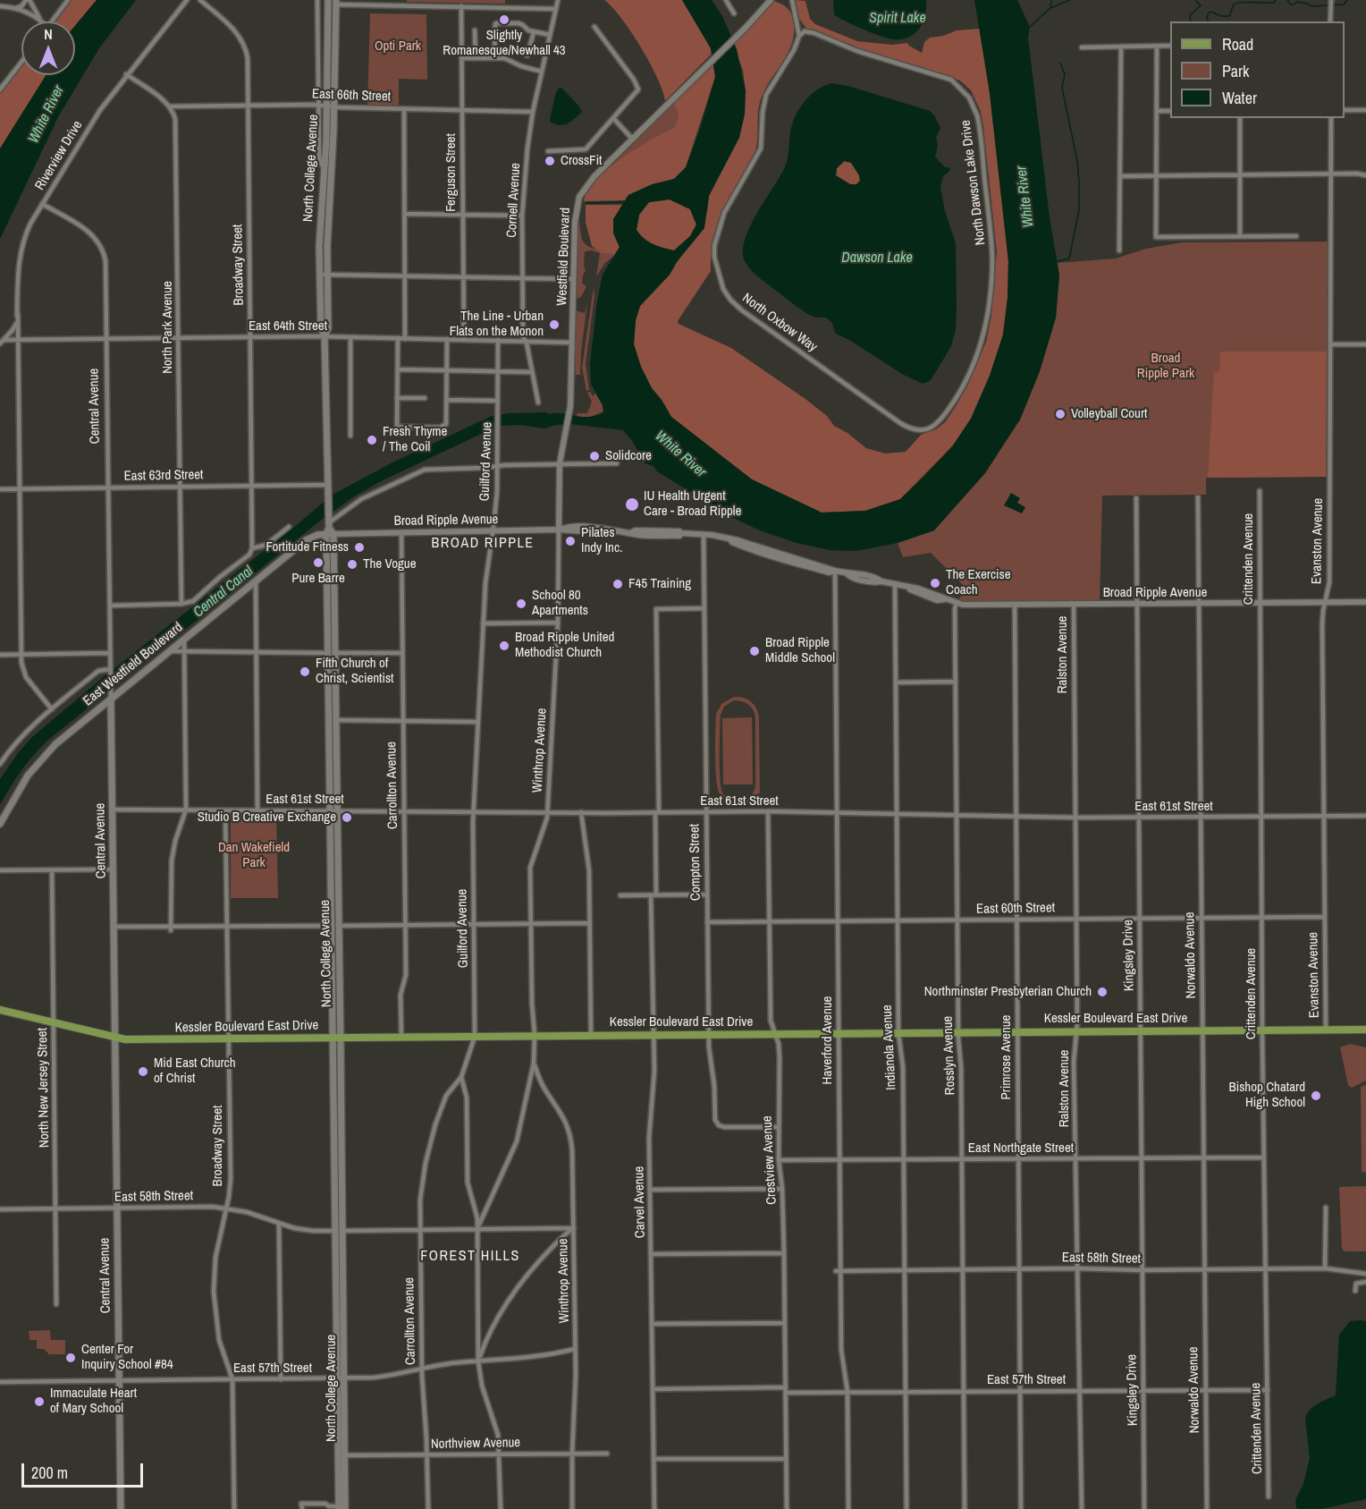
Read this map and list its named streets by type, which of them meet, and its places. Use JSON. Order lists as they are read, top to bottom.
{
  "streets": {
    "main road": [
      "North College Avenue",
      "Central Avenue",
      "East Westfield Boulevard",
      "Kessler Boulevard East Drive"
    ],
    "street": [
      "East 66th Street",
      "Riverview Drive",
      "Ferguson Street",
      "North Dawson Lake Drive",
      "Cornell Avenue",
      "Westfield Boulevard",
      "Broadway Street",
      "North Oxbow Way",
      "East 64th Street",
      "North Park Avenue",
      "Guilford Avenue",
      "East 63rd Street",
      "Broad Ripple Avenue",
      "Evanston Avenue",
      "Crittenden Avenue",
      "Ralston Avenue",
      "Winthrop Avenue",
      "Carrollton Avenue",
      "East 61st Street",
      "Compton Street",
      "East 60th Street",
      "Kingsley Drive",
      "Norwaldo Avenue",
      "Haverford Avenue",
      "Indianola Avenue",
      "Rosslyn Avenue",
      "Primrose Avenue",
      "North New Jersey Street",
      "East Northgate Street",
      "Crestview Avenue",
      "East 58th Street",
      "Carvel Avenue",
      "East 57th Street",
      "Northview Avenue"
    ]
  },
  "crossings": [
    ["East 66th Street", "North College Avenue"],
    ["East 66th Street", "Ferguson Street"],
    ["East 66th Street", "Cornell Avenue"],
    ["East 66th Street", "Broadway Street"],
    ["East 66th Street", "North Park Avenue"],
    ["Riverview Drive", "East 64th Street"],
    ["Riverview Drive", "Central Avenue"],
    ["North College Avenue", "East 64th Street"],
    ["North College Avenue", "East 63rd Street"],
    ["North College Avenue", "Broad Ripple Avenue"],
    ["North College Avenue", "East Westfield Boulevard"],
    ["North College Avenue", "East 61st Street"],
    ["North College Avenue", "Kessler Boulevard East Drive"],
    ["North College Avenue", "East 58th Street"],
    ["North College Avenue", "East 57th Street"],
    ["North College Avenue", "Northview Avenue"],
    ["Ferguson Street", "East 64th Street"],
    ["North Dawson Lake Drive", "North Oxbow Way"],
    ["Cornell Avenue", "East 64th Street"],
    ["Westfield Boulevard", "East 64th Street"],
    ["Westfield Boulevard", "East Westfield Boulevard"],
    ["Westfield Boulevard", "Winthrop Avenue"],
    ["Broadway Street", "East 64th Street"],
    ["Broadway Street", "East 63rd Street"],
    ["Broadway Street", "East 61st Street"],
    ["Broadway Street", "Kessler Boulevard East Drive"],
    ["Broadway Street", "East 58th Street"],
    ["Broadway Street", "East 57th Street"],
    ["East 64th Street", "North Park Avenue"],
    ["East 64th Street", "Central Avenue"],
    ["East 64th Street", "Guilford Avenue"],
    ["North Park Avenue", "East 63rd Street"],
    ["Central Avenue", "East 63rd Street"],
    ["Central Avenue", "East Westfield Boulevard"],
    ["Central Avenue", "East 61st Street"],
    ["Central Avenue", "Kessler Boulevard East Drive"],
    ["Central Avenue", "East 58th Street"],
    ["Central Avenue", "East 57th Street"],
    ["Guilford Avenue", "Broad Ripple Avenue"],
    ["Guilford Avenue", "East Westfield Boulevard"],
    ["Guilford Avenue", "Carrollton Avenue"],
    ["Guilford Avenue", "East 61st Street"],
    ["Guilford Avenue", "Kessler Boulevard East Drive"],
    ["Broad Ripple Avenue", "Evanston Avenue"],
    ["Broad Ripple Avenue", "Crittenden Avenue"],
    ["Broad Ripple Avenue", "Ralston Avenue"],
    ["Broad Ripple Avenue", "East Westfield Boulevard"],
    ["Broad Ripple Avenue", "Winthrop Avenue"],
    ["Broad Ripple Avenue", "Carrollton Avenue"],
    ["Broad Ripple Avenue", "Compton Street"],
    ["Broad Ripple Avenue", "Kingsley Drive"],
    ["Broad Ripple Avenue", "Norwaldo Avenue"],
    ["Broad Ripple Avenue", "Haverford Avenue"],
    ["Broad Ripple Avenue", "Indianola Avenue"],
    ["Broad Ripple Avenue", "Rosslyn Avenue"],
    ["Broad Ripple Avenue", "Primrose Avenue"],
    ["Evanston Avenue", "East 61st Street"],
    ["Evanston Avenue", "East 60th Street"],
    ["Evanston Avenue", "Kessler Boulevard East Drive"],
    ["Crittenden Avenue", "East 61st Street"],
    ["Crittenden Avenue", "East 60th Street"],
    ["Crittenden Avenue", "Kessler Boulevard East Drive"],
    ["Crittenden Avenue", "East Northgate Street"],
    ["Crittenden Avenue", "East 58th Street"],
    ["Crittenden Avenue", "East 57th Street"],
    ["Ralston Avenue", "East 61st Street"],
    ["Ralston Avenue", "East 60th Street"],
    ["Ralston Avenue", "Kessler Boulevard East Drive"],
    ["Ralston Avenue", "East Northgate Street"],
    ["Ralston Avenue", "East 58th Street"],
    ["Ralston Avenue", "East 57th Street"],
    ["East Westfield Boulevard", "Winthrop Avenue"],
    ["Winthrop Avenue", "East 61st Street"],
    ["Winthrop Avenue", "Kessler Boulevard East Drive"],
    ["Winthrop Avenue", "East 58th Street"],
    ["Winthrop Avenue", "East 57th Street"],
    ["Winthrop Avenue", "Northview Avenue"],
    ["Carrollton Avenue", "East 61st Street"],
    ["Carrollton Avenue", "Kessler Boulevard East Drive"],
    ["Carrollton Avenue", "East 58th Street"],
    ["Carrollton Avenue", "East 57th Street"],
    ["Carrollton Avenue", "Northview Avenue"],
    ["East 61st Street", "Compton Street"],
    ["East 61st Street", "Kingsley Drive"],
    ["East 61st Street", "Norwaldo Avenue"],
    ["East 61st Street", "Haverford Avenue"],
    ["East 61st Street", "Indianola Avenue"],
    ["East 61st Street", "Rosslyn Avenue"],
    ["East 61st Street", "Primrose Avenue"],
    ["East 61st Street", "Crestview Avenue"],
    ["East 61st Street", "Carvel Avenue"],
    ["Compton Street", "East 60th Street"],
    ["Compton Street", "Kessler Boulevard East Drive"],
    ["Compton Street", "Crestview Avenue"],
    ["Compton Street", "Carvel Avenue"],
    ["East 60th Street", "Kingsley Drive"],
    ["East 60th Street", "Norwaldo Avenue"],
    ["East 60th Street", "Haverford Avenue"],
    ["East 60th Street", "Indianola Avenue"],
    ["East 60th Street", "Rosslyn Avenue"],
    ["East 60th Street", "Primrose Avenue"],
    ["East 60th Street", "Crestview Avenue"],
    ["Kingsley Drive", "Kessler Boulevard East Drive"],
    ["Kingsley Drive", "East Northgate Street"],
    ["Kingsley Drive", "East 58th Street"],
    ["Kingsley Drive", "East 57th Street"],
    ["Norwaldo Avenue", "Kessler Boulevard East Drive"],
    ["Norwaldo Avenue", "East Northgate Street"],
    ["Norwaldo Avenue", "East 58th Street"],
    ["Norwaldo Avenue", "East 57th Street"],
    ["Kessler Boulevard East Drive", "Haverford Avenue"],
    ["Kessler Boulevard East Drive", "Indianola Avenue"],
    ["Kessler Boulevard East Drive", "Rosslyn Avenue"],
    ["Kessler Boulevard East Drive", "Primrose Avenue"],
    ["Kessler Boulevard East Drive", "North New Jersey Street"],
    ["Kessler Boulevard East Drive", "Crestview Avenue"],
    ["Kessler Boulevard East Drive", "Carvel Avenue"],
    ["Haverford Avenue", "East Northgate Street"],
    ["Haverford Avenue", "East 58th Street"],
    ["Haverford Avenue", "East 57th Street"],
    ["Indianola Avenue", "East Northgate Street"],
    ["Indianola Avenue", "East 58th Street"],
    ["Indianola Avenue", "East 57th Street"],
    ["Rosslyn Avenue", "East Northgate Street"],
    ["Rosslyn Avenue", "East 58th Street"],
    ["Rosslyn Avenue", "East 57th Street"],
    ["Primrose Avenue", "East Northgate Street"],
    ["Primrose Avenue", "East 58th Street"],
    ["Primrose Avenue", "East 57th Street"],
    ["North New Jersey Street", "East 58th Street"],
    ["East Northgate Street", "Crestview Avenue"],
    ["Crestview Avenue", "East 57th Street"],
    ["Carvel Avenue", "East 57th Street"]
  ],
  "districts": ["BROAD RIPPLE", "FOREST HILLS"],
  "water": [
    "Spirit Lake",
    "White River",
    "Dawson Lake",
    "Central Canal"
  ],
  "parks": ["Opti Park", "Broad Ripple Park", "Dan Wakefield Park"],
  "places": [
    "Slightly Romanesque/Newhall 43",
    "CrossFit",
    "The Line - Urban Flats on the Monon",
    "Volleyball Court",
    "Fresh Thyme / The Coil",
    "Solidcore",
    "IU Health Urgent Care - Broad Ripple",
    "Pilates Indy Inc.",
    "Fortitude Fitness",
    "Pure Barre",
    "The Vogue",
    "The Exercise Coach",
    "F45 Training",
    "School 80 Apartments",
    "Broad Ripple United Methodist Church",
    "Broad Ripple Middle School",
    "Fifth Church of Christ, Scientist",
    "Studio B Creative Exchange",
    "Northminster Presbyterian Church",
    "Mid East Church of Christ",
    "Bishop Chatard High School",
    "Center For Inquiry School #84",
    "Immaculate Heart of Mary School"
  ],
  "legend": ["Road", "Park", "Water"],
  "scale_bar": "200 m",
  "north": "top"
}
